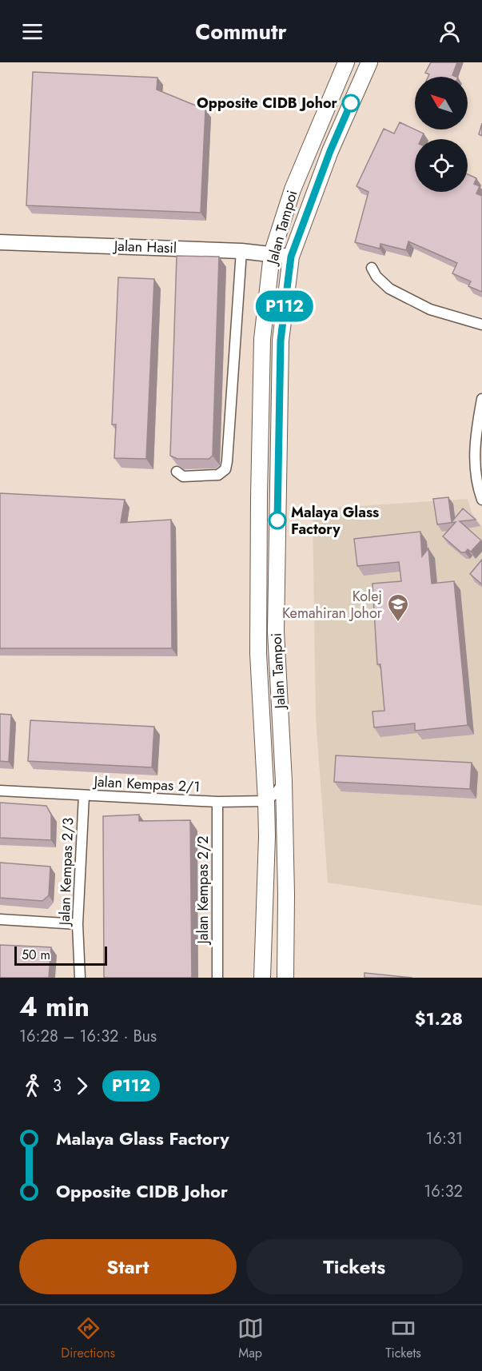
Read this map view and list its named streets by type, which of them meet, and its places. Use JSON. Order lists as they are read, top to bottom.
{
  "streets": {
    "main road": ["Jalan Tampoi"],
    "street": [
      "Jalan Hasil",
      "Jalan Kempas 2/1",
      "Jalan Kempas 2/3",
      "Jalan Kempas 2/2"
    ]
  },
  "crossings": [
    ["Jalan Tampoi", "Jalan Hasil"],
    ["Jalan Tampoi", "Jalan Kempas 2/1"],
    ["Jalan Kempas 2/1", "Jalan Kempas 2/3"],
    ["Jalan Kempas 2/1", "Jalan Kempas 2/2"]
  ],
  "places": {
    "other": ["Opposite CIDB Johor", "Malaya Glass Factory"],
    "school or university": ["Kolej Kemahiran Johor"]
  },
  "lines": ["bus line P112"],
  "scale_bar": "50 m",
  "north": "top left",
  "page": {
    "header": "Commutr",
    "on_map": "P112",
    "scale": "50 m",
    "heading": ["4 min", "16:28 – 16:32 · Bus", "$1.28"],
    "legs": ["3", "P112"],
    "list": [
      {
        "name": "Malaya Glass Factory",
        "value": "16:31"
      },
      {
        "name": "Opposite CIDB Johor",
        "value": "16:32"
      }
    ],
    "buttons": ["Start", "Tickets"],
    "tabs": ["Directions", "Map", "Tickets"]
  }
}
